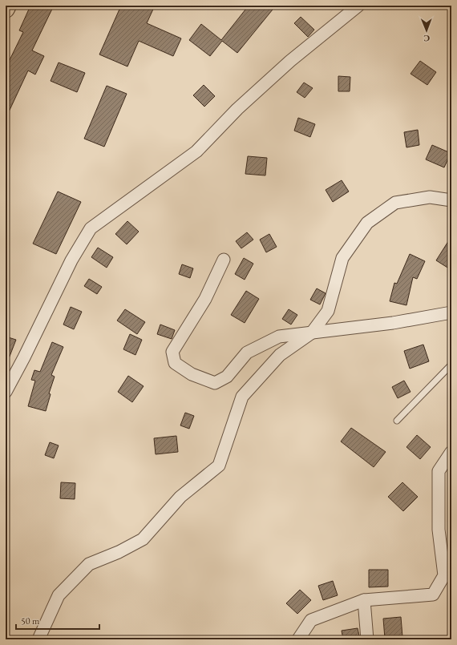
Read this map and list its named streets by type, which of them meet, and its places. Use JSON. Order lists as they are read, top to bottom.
{
  "scale_bar": "50 m",
  "north": "bottom"
}
